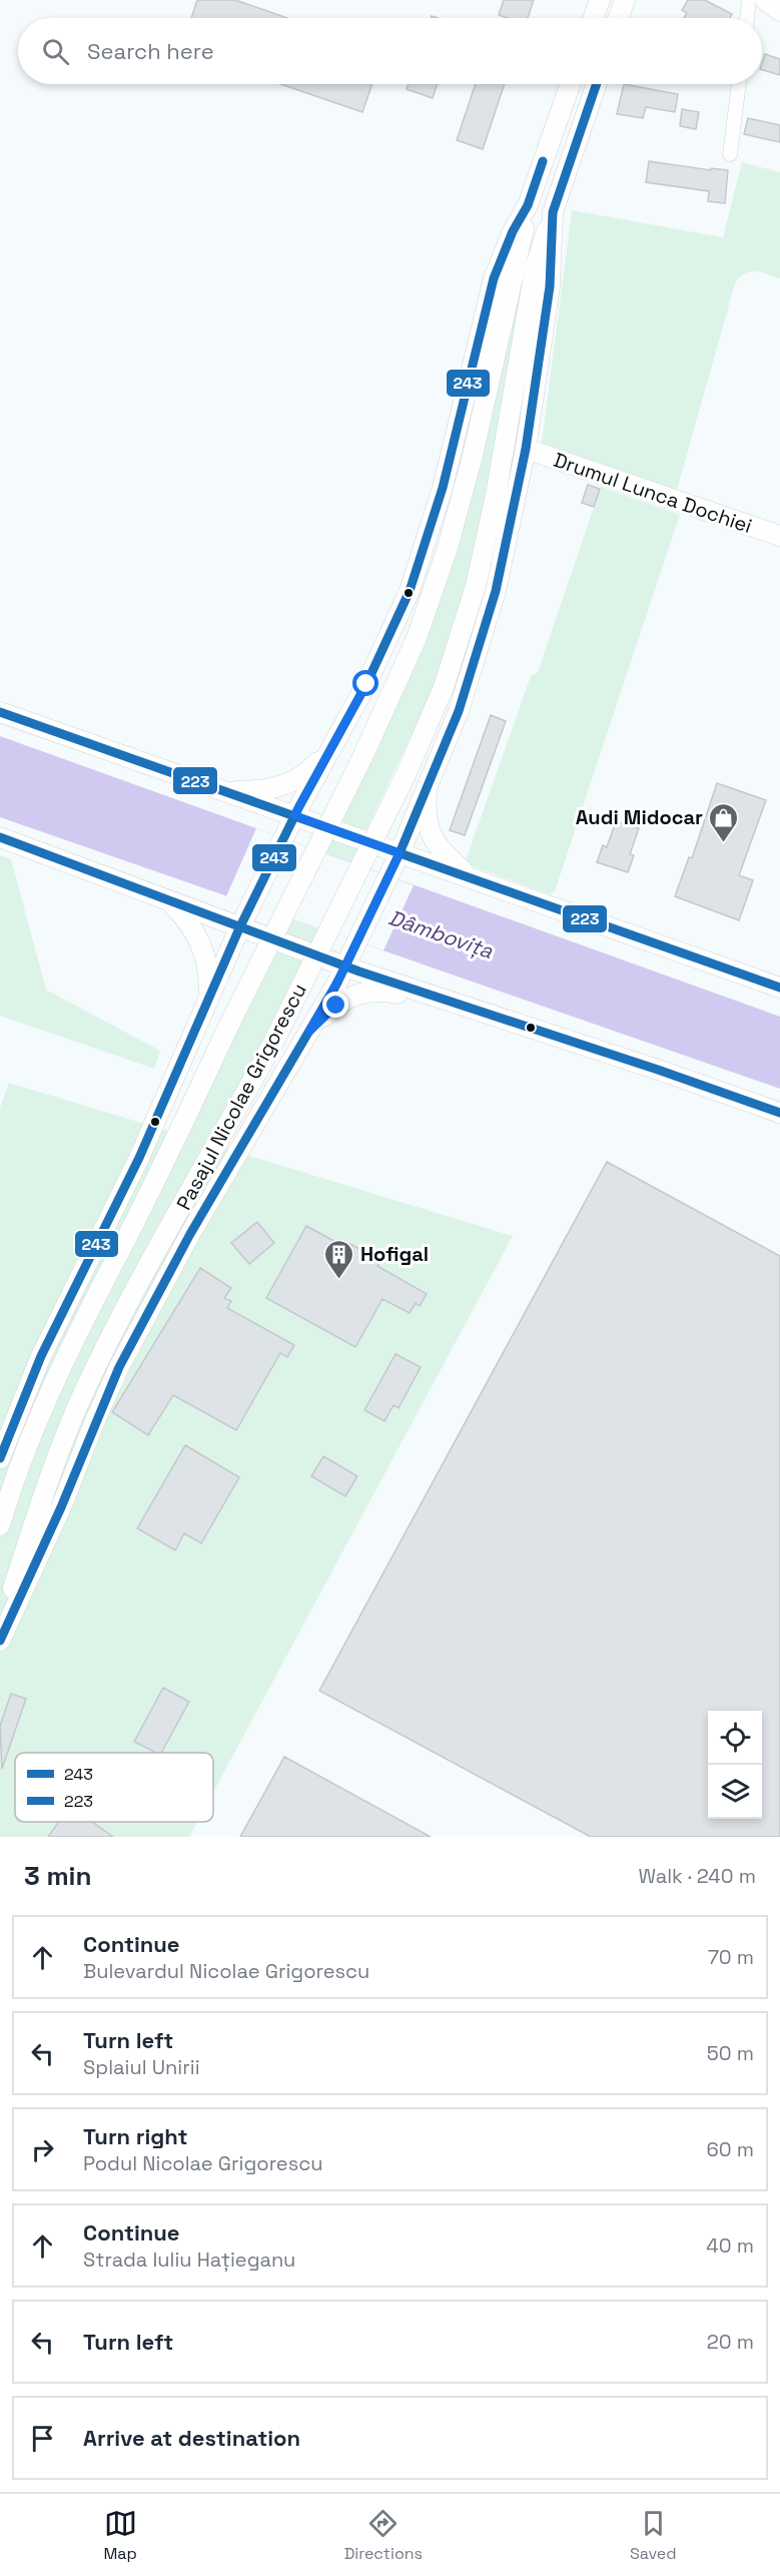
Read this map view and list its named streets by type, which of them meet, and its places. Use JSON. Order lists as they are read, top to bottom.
{
  "streets": {
    "main road": ["Drumul Lunca Dochiei", "Pasajul Nicolae Grigorescu"]
  },
  "water": ["Dâmbovița"],
  "places": {
    "shop": ["Audi Midocar"],
    "building": ["Hofigal"]
  },
  "lines": ["transit line 243", "transit line 223"],
  "legend": ["243", "223"],
  "page": {
    "search": "Search here",
    "heading": ["3 min", "Walk · 240 m"],
    "list": [
      ["Continue", "Bulevardul Nicolae Grigorescu", "70 m"],
      ["Turn left", "Splaiul Unirii", "50 m"],
      ["Turn right", "Podul Nicolae Grigorescu", "60 m"],
      ["Continue", "Strada Iuliu Hațieganu", "40 m"],
      ["Turn left", "20 m"],
      "Arrive at destination"
    ],
    "nav": ["Map", "Directions", "Saved"]
  }
}
